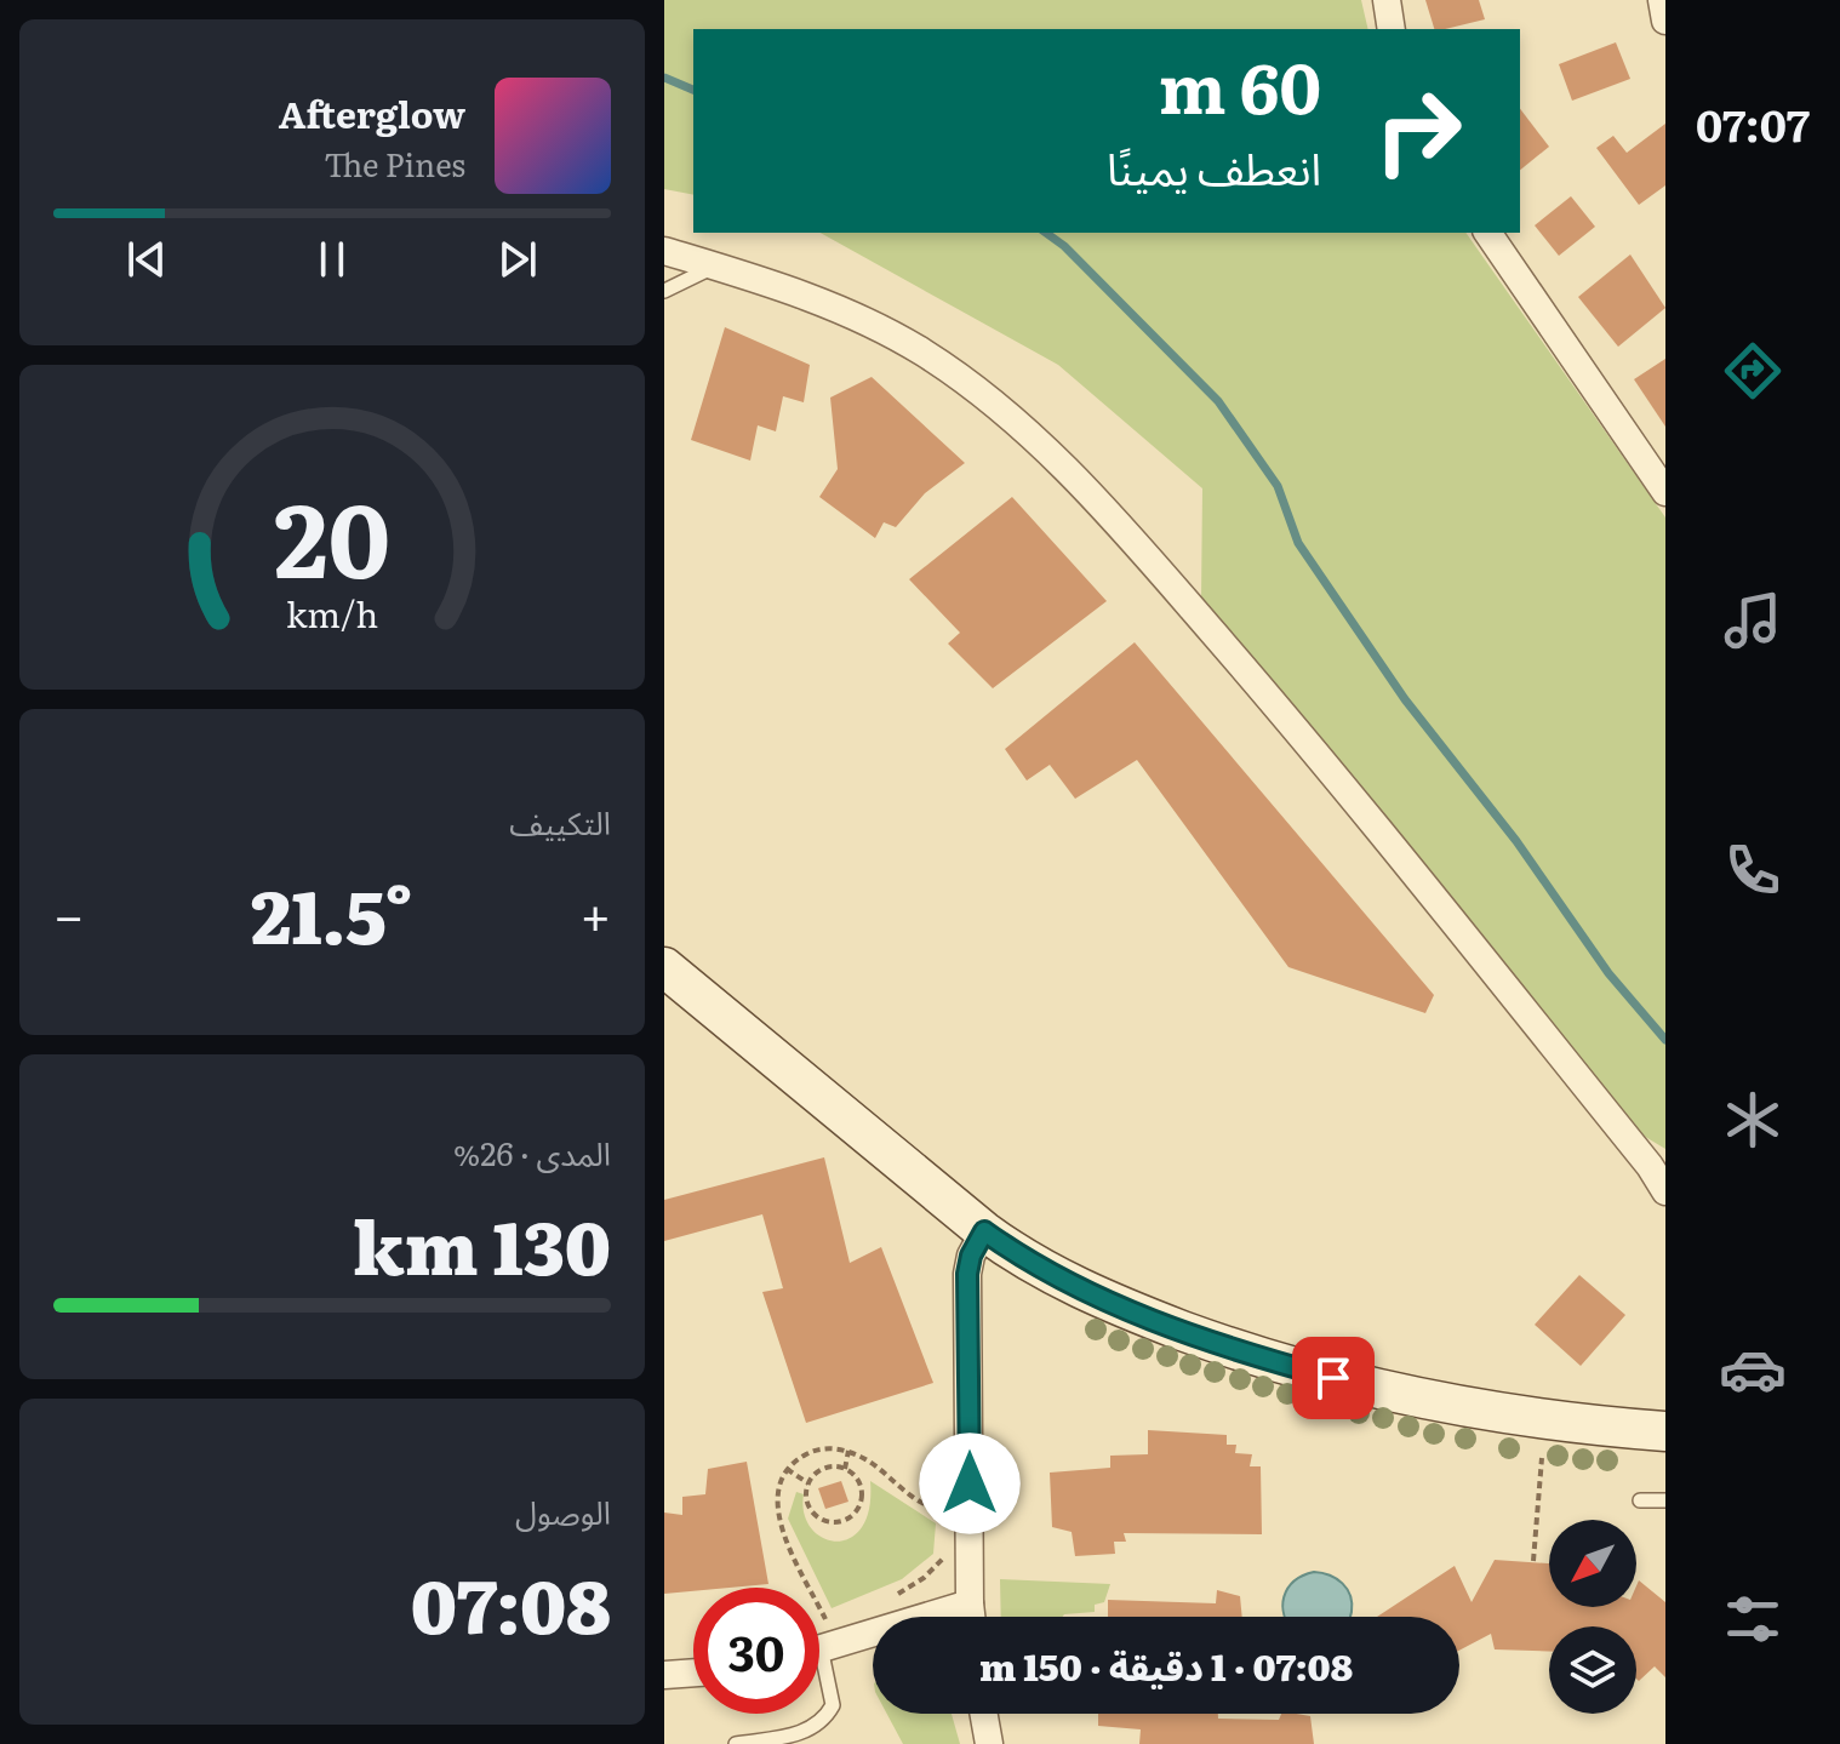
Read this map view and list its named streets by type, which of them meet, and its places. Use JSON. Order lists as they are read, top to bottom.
{
  "north": "bottom left",
  "page": {
    "tabs": "07:07",
    "turn": ["60 m", "انعطف يمينًا"],
    "song": ["Afterglow", "The Pines"],
    "tile": [
      "التكييف",
      ["المدى · 26%", "130 km"],
      ["الوصول", "07:08"]
    ],
    "heat": ["−", "21.5°", "+"],
    "limit": "30",
    "trip": "07:08 · 1 دقيقة · 150 m",
    "gauge": ["20", "km/h"]
  }
}
